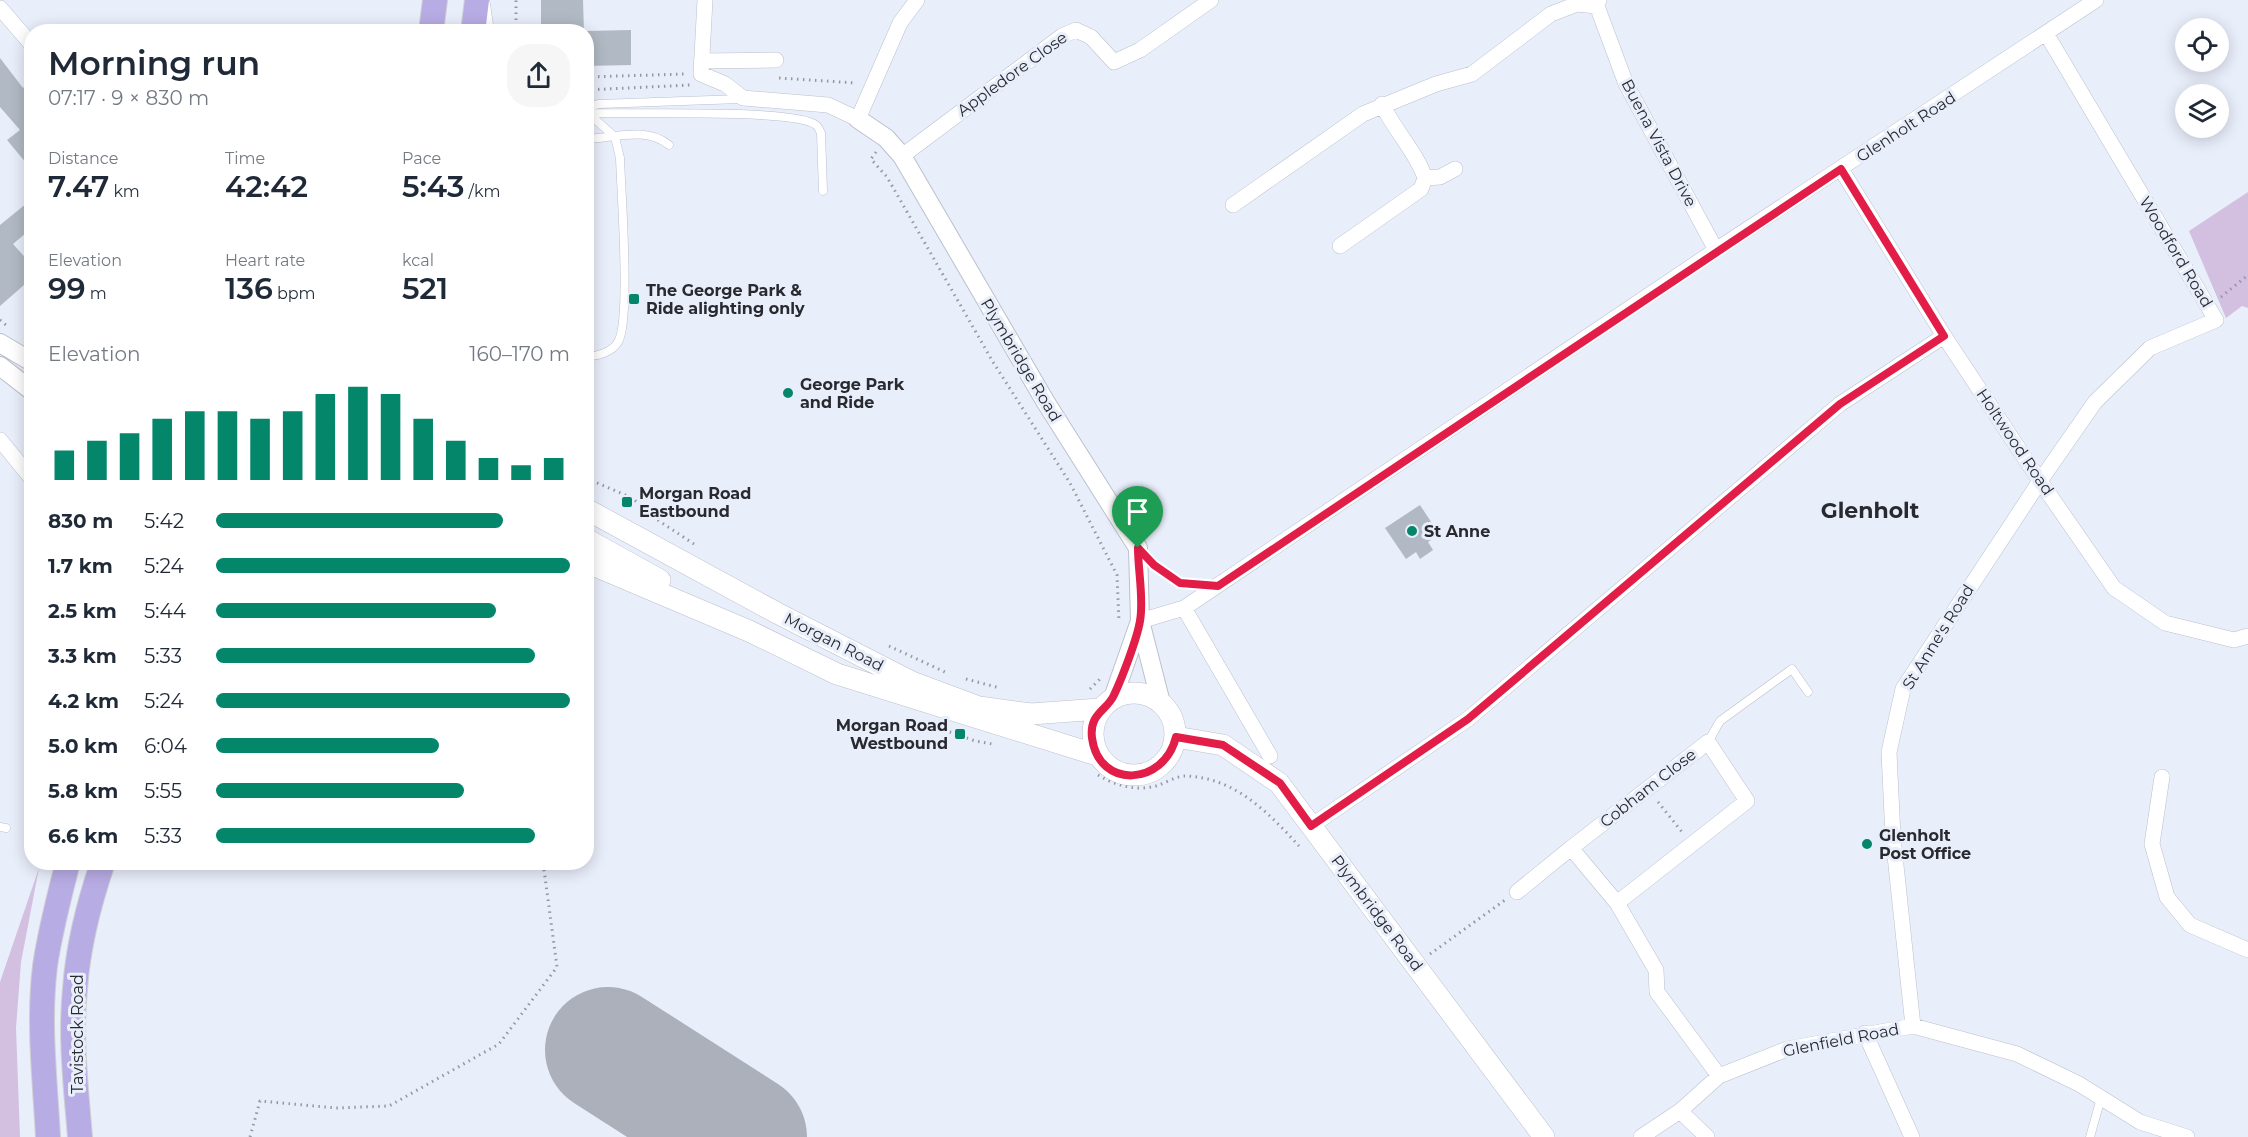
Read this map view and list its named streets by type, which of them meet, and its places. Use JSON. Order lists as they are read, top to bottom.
{
  "streets": {
    "highway": ["Tavistock Road"],
    "main road": ["Plymbridge Road", "Morgan Road"],
    "street": [
      "Appledore Close",
      "Glenholt Road",
      "Buena Vista Drive",
      "Woodford Road",
      "Holtwood Road",
      "St Anne's Road",
      "Cobham Close",
      "Glenfield Road"
    ]
  },
  "crossings": [
    ["Appledore Close", "Plymbridge Road"],
    ["Glenholt Road", "Buena Vista Drive"],
    ["Glenholt Road", "Woodford Road"],
    ["Glenholt Road", "Holtwood Road"],
    ["Woodford Road", "Holtwood Road"],
    ["Woodford Road", "St Anne's Road"],
    ["Plymbridge Road", "Morgan Road"],
    ["Holtwood Road", "St Anne's Road"],
    ["St Anne's Road", "Glenfield Road"]
  ],
  "districts": ["Glenholt"],
  "places": {
    "transit": ["The George Park & Ride alighting only", "Morgan Road Eastbound", "Morgan Road Westbound"],
    "other": ["George Park and Ride", "St Anne", "Glenholt Post Office"]
  },
  "page": {
    "heading": ["Morning run", "07:17 · 9 × 830 m"],
    "stats": [
      ["Distance", "7.47 km"],
      ["Time", "42:42"],
      ["Pace", "5:43 /km"],
      ["Elevation", "99 m"],
      ["Heart rate", "136 bpm"],
      ["kcal", "521"]
    ],
    "chart": ["Elevation", "160–170 m"],
    "list": [
      {
        "name": "830 m",
        "note": "5:42"
      },
      {
        "name": "1.7 km",
        "note": "5:24"
      },
      {
        "name": "2.5 km",
        "note": "5:44"
      },
      {
        "name": "3.3 km",
        "note": "5:33"
      },
      {
        "name": "4.2 km",
        "note": "5:24"
      },
      {
        "name": "5.0 km",
        "note": "6:04"
      },
      {
        "name": "5.8 km",
        "note": "5:55"
      },
      {
        "name": "6.6 km",
        "note": "5:33"
      }
    ]
  }
}
